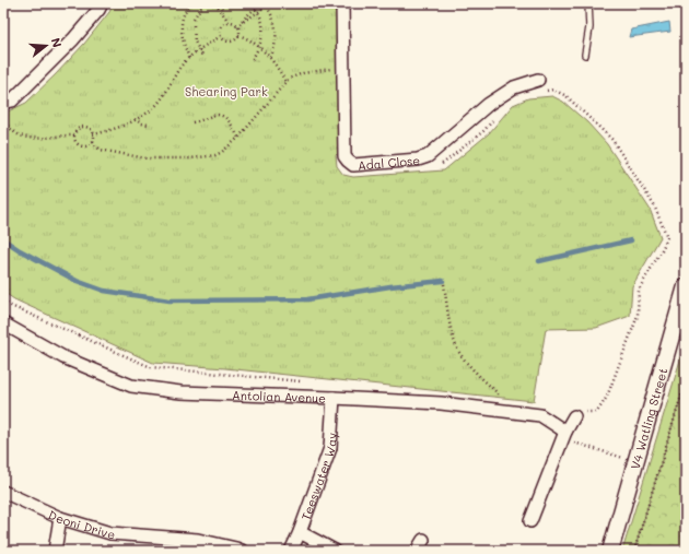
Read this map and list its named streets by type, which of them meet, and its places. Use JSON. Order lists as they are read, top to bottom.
{
  "streets": {
    "street": [
      "Adal Close",
      "Antolian Avenue",
      "V4 Watling Street",
      "Teeswater Way",
      "Deoni Drive"
    ]
  },
  "crossings": [
    ["Antolian Avenue", "Teeswater Way"]
  ],
  "parks": ["Shearing Park"],
  "north": "right"
}
